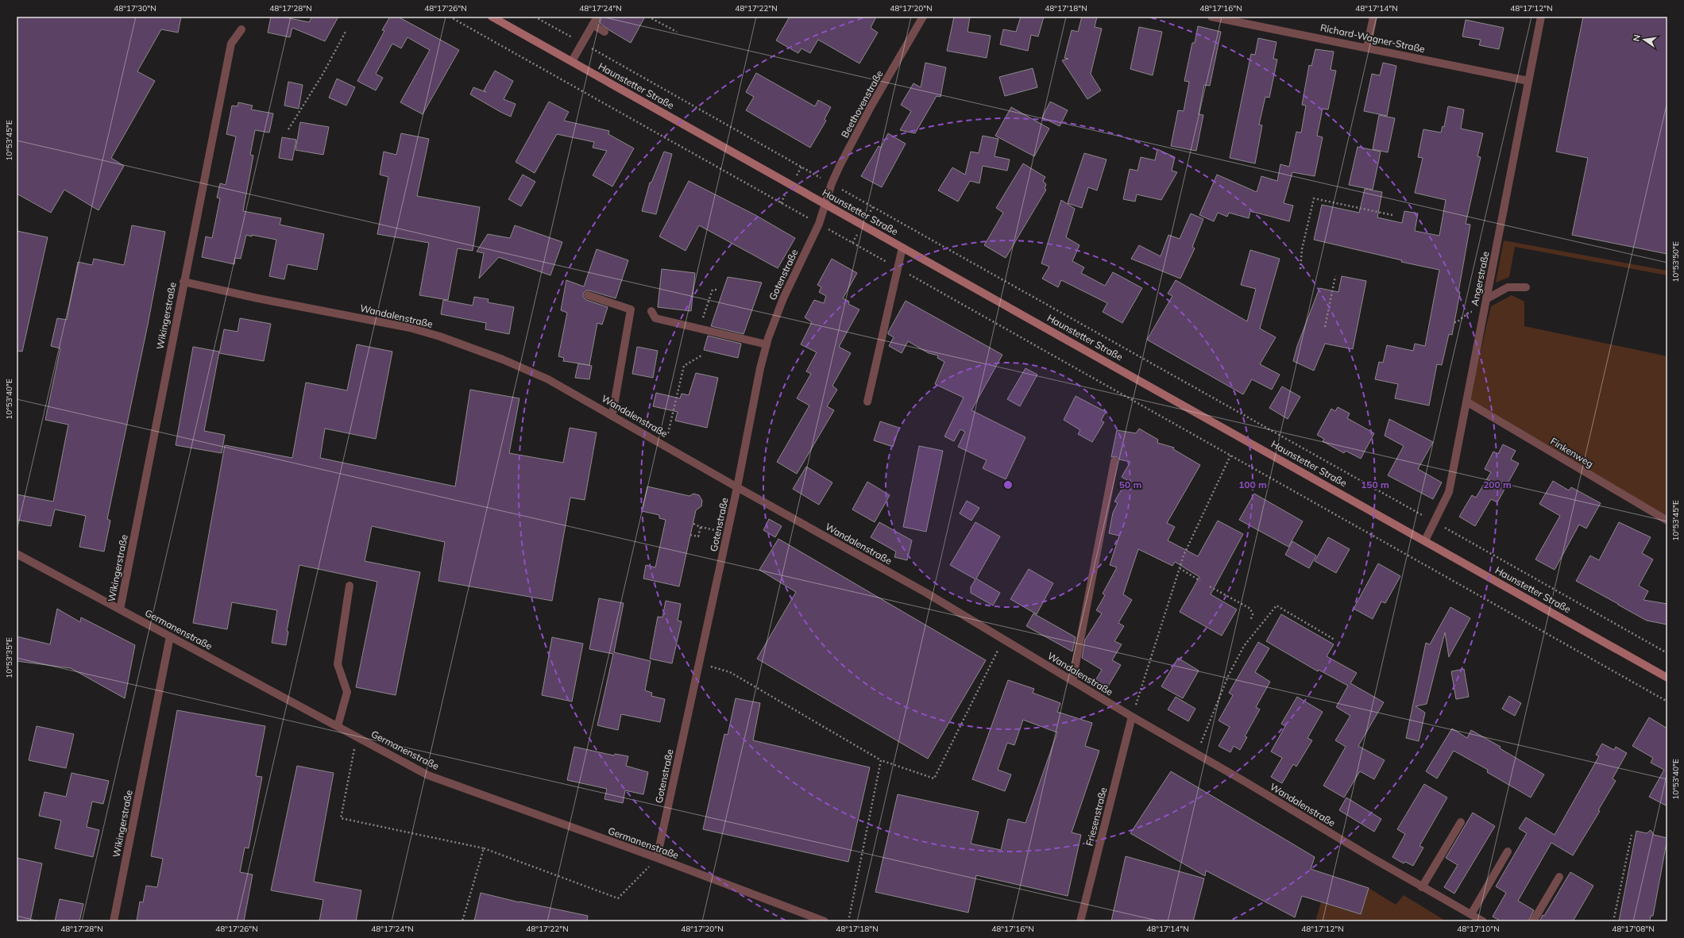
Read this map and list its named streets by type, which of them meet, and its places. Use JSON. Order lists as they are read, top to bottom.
{
  "streets": {
    "main road": ["Haunstetter Straße"],
    "street": [
      "Richard-Wagner-Straße",
      "Beethovenstraße",
      "Gotenstraße",
      "Angerstraße",
      "Wikingerstraße",
      "Wandalenstraße",
      "Finkenweg",
      "Germanenstraße",
      "Friesenstraße"
    ]
  },
  "crossings": [
    ["Richard-Wagner-Straße", "Angerstraße"],
    ["Haunstetter Straße", "Beethovenstraße"],
    ["Haunstetter Straße", "Gotenstraße"],
    ["Haunstetter Straße", "Angerstraße"],
    ["Beethovenstraße", "Gotenstraße"],
    ["Gotenstraße", "Wandalenstraße"],
    ["Gotenstraße", "Germanenstraße"],
    ["Angerstraße", "Finkenweg"],
    ["Wikingerstraße", "Wandalenstraße"],
    ["Wikingerstraße", "Germanenstraße"],
    ["Wandalenstraße", "Friesenstraße"]
  ],
  "north": "left",
  "coordinates": [
    "48°17'30\"N",
    "48°17'28\"N",
    "48°17'26\"N",
    "48°17'24\"N",
    "48°17'22\"N",
    "48°17'20\"N",
    "48°17'18\"N",
    "48°17'16\"N",
    "48°17'14\"N",
    "48°17'12\"N",
    "10°53'45\"E",
    "10°53'50\"E",
    "10°53'40\"E",
    "10°53'35\"E",
    "48°17'10\"N",
    "48°17'08\"N"
  ],
  "rings": [
    "50 m",
    "100 m",
    "150 m",
    "200 m"
  ]
}
